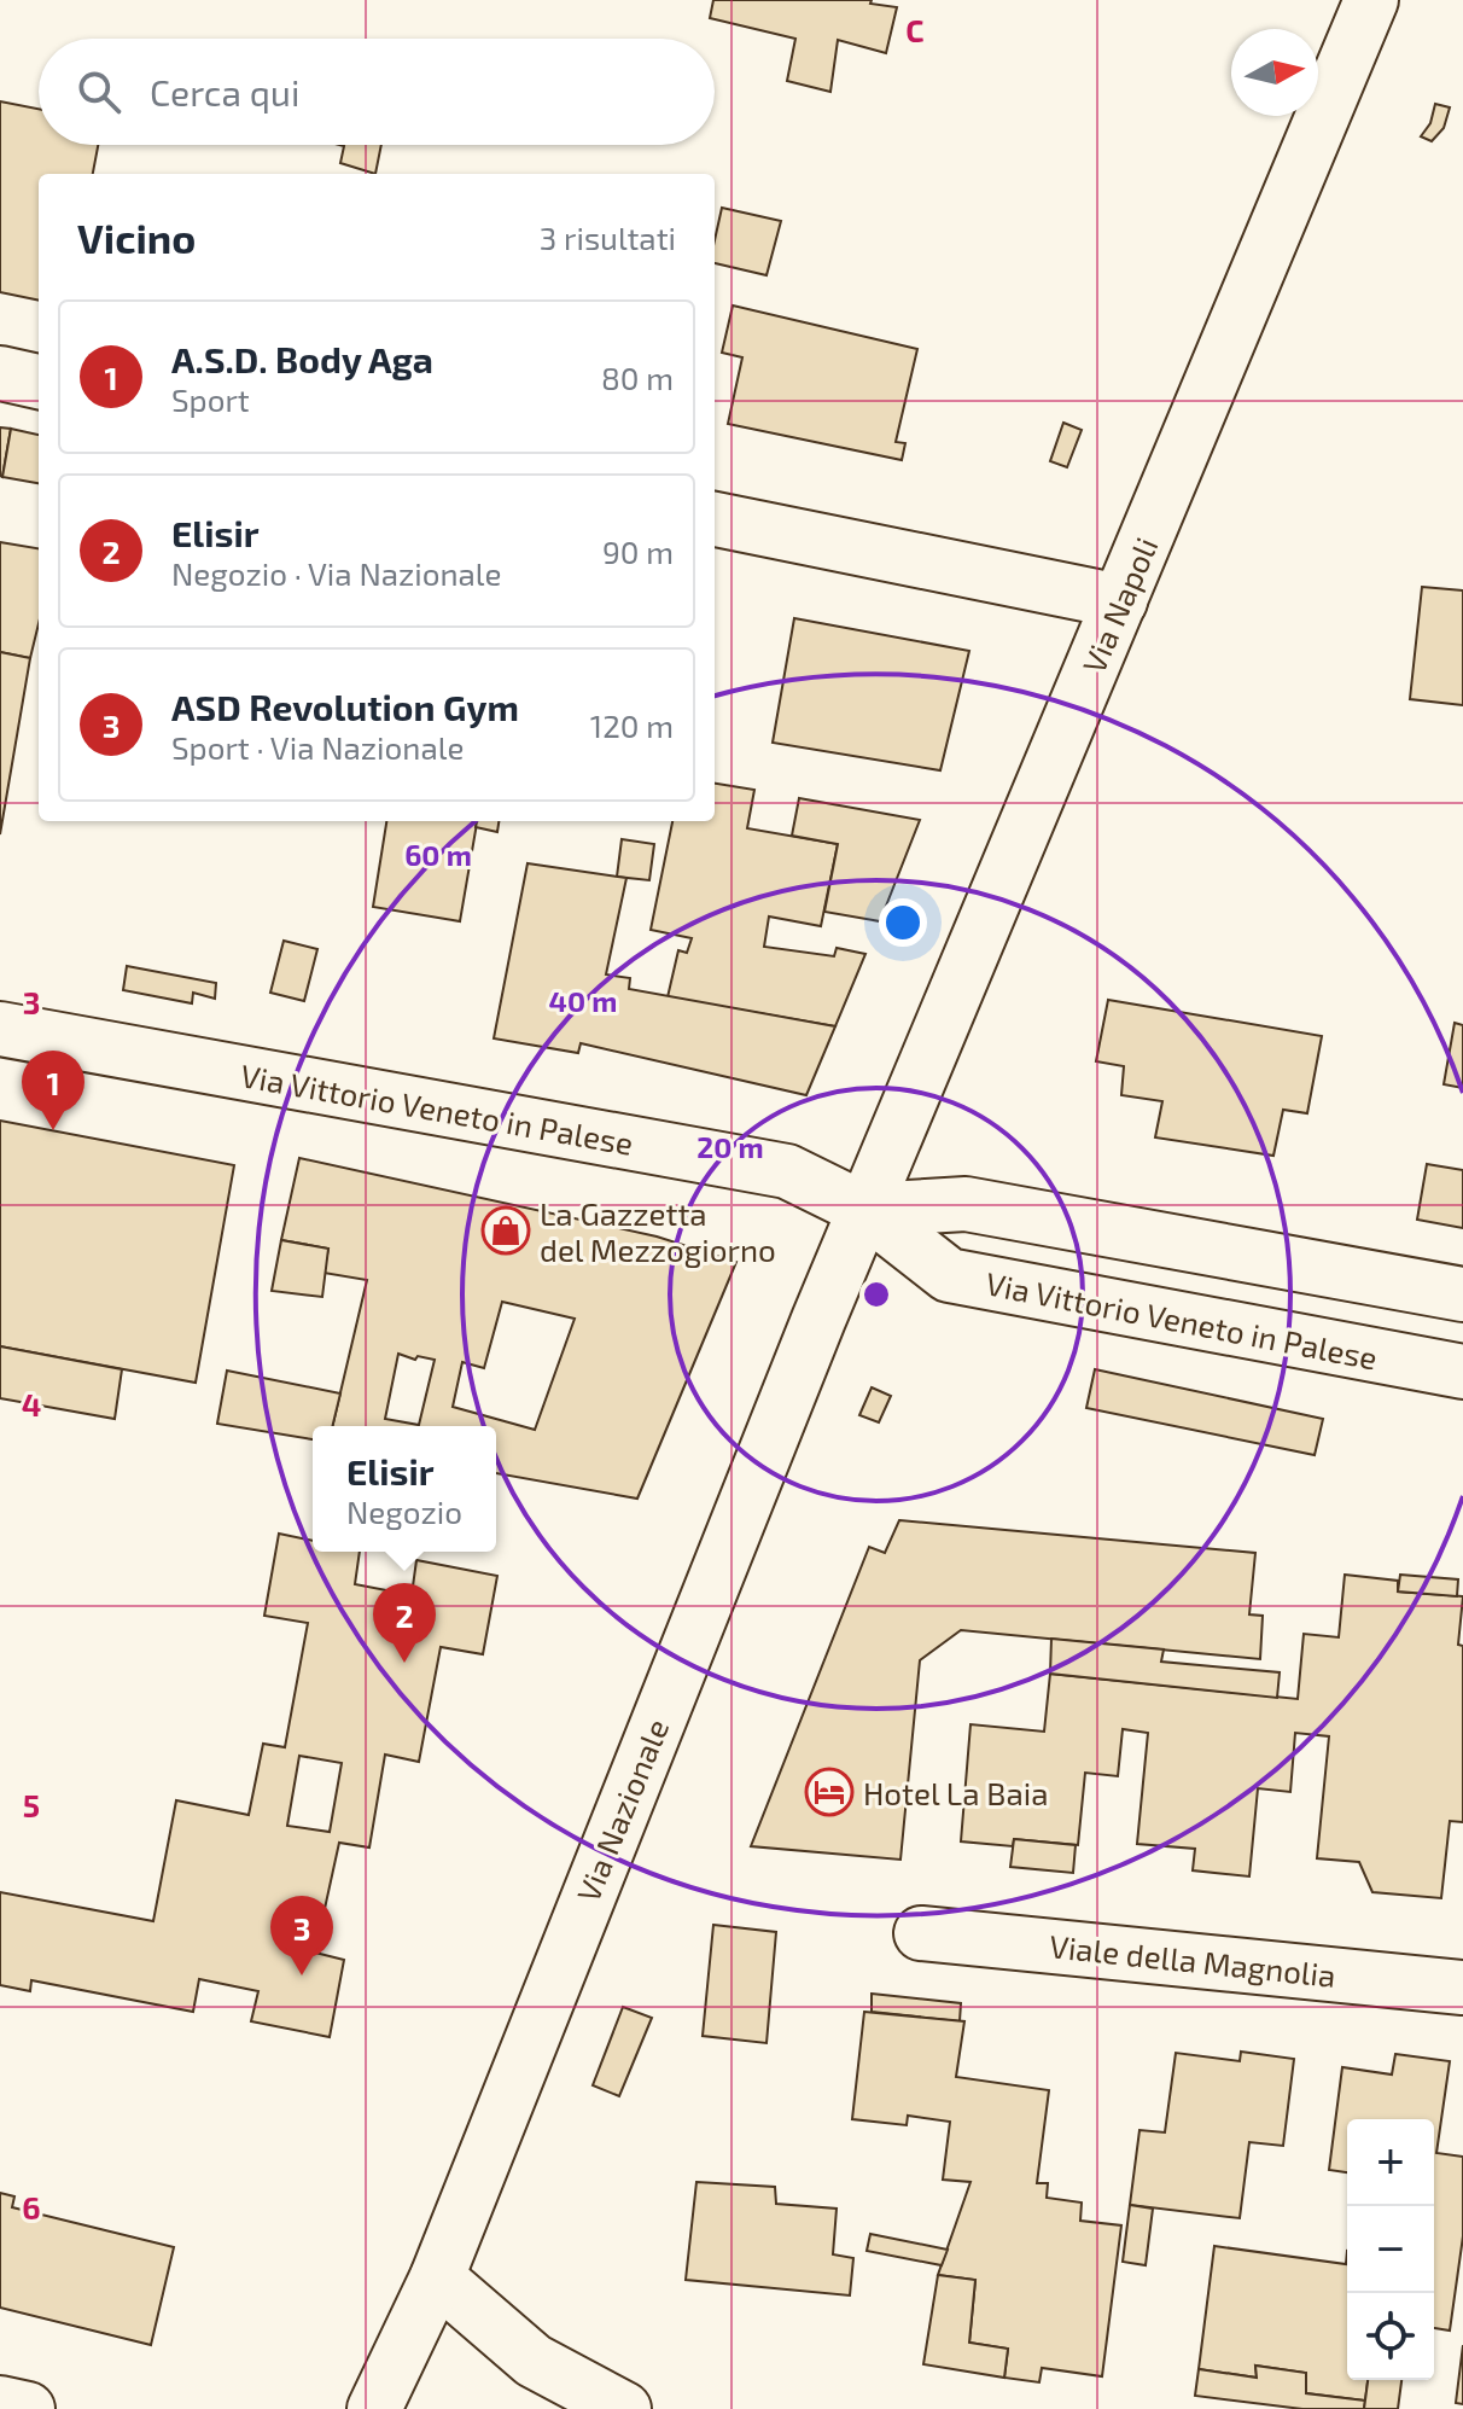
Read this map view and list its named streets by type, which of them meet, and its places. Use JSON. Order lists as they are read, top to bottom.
{
  "streets": {
    "street": [
      "Via Napoli",
      "Via Vittorio Veneto in Palese",
      "Via Nazionale",
      "Viale della Magnolia"
    ]
  },
  "crossings": [
    ["Via Napoli", "Via Vittorio Veneto in Palese"],
    ["Via Napoli", "Via Nazionale"],
    ["Via Vittorio Veneto in Palese", "Via Nazionale"]
  ],
  "places": {
    "shop": ["La Gazzetta del Mezzogiorno"],
    "hotel": ["Hotel La Baia"]
  },
  "north": "right",
  "page": {
    "search": "Cerca qui",
    "heading": ["Vicino", "3 risultati"],
    "list": [
      {
        "mark": "1",
        "name": "A.S.D. Body Aga",
        "note": "Sport",
        "value": "80 m"
      },
      {
        "mark": "2",
        "name": "Elisir",
        "note": "Negozio · Via Nazionale",
        "value": "90 m"
      },
      {
        "mark": "3",
        "name": "ASD Revolution Gym",
        "note": "Sport · Via Nazionale",
        "value": "120 m"
      }
    ],
    "pins": ["1", "2", "3"],
    "popup": ["Elisir", "Negozio"],
    "map_buttons": ["+", "−"]
  },
  "grid": {
    "columns": ["C"],
    "rows": [
      "3",
      "4",
      "5",
      "6"
    ]
  },
  "rings": ["60 m", "40 m", "20 m"]
}
